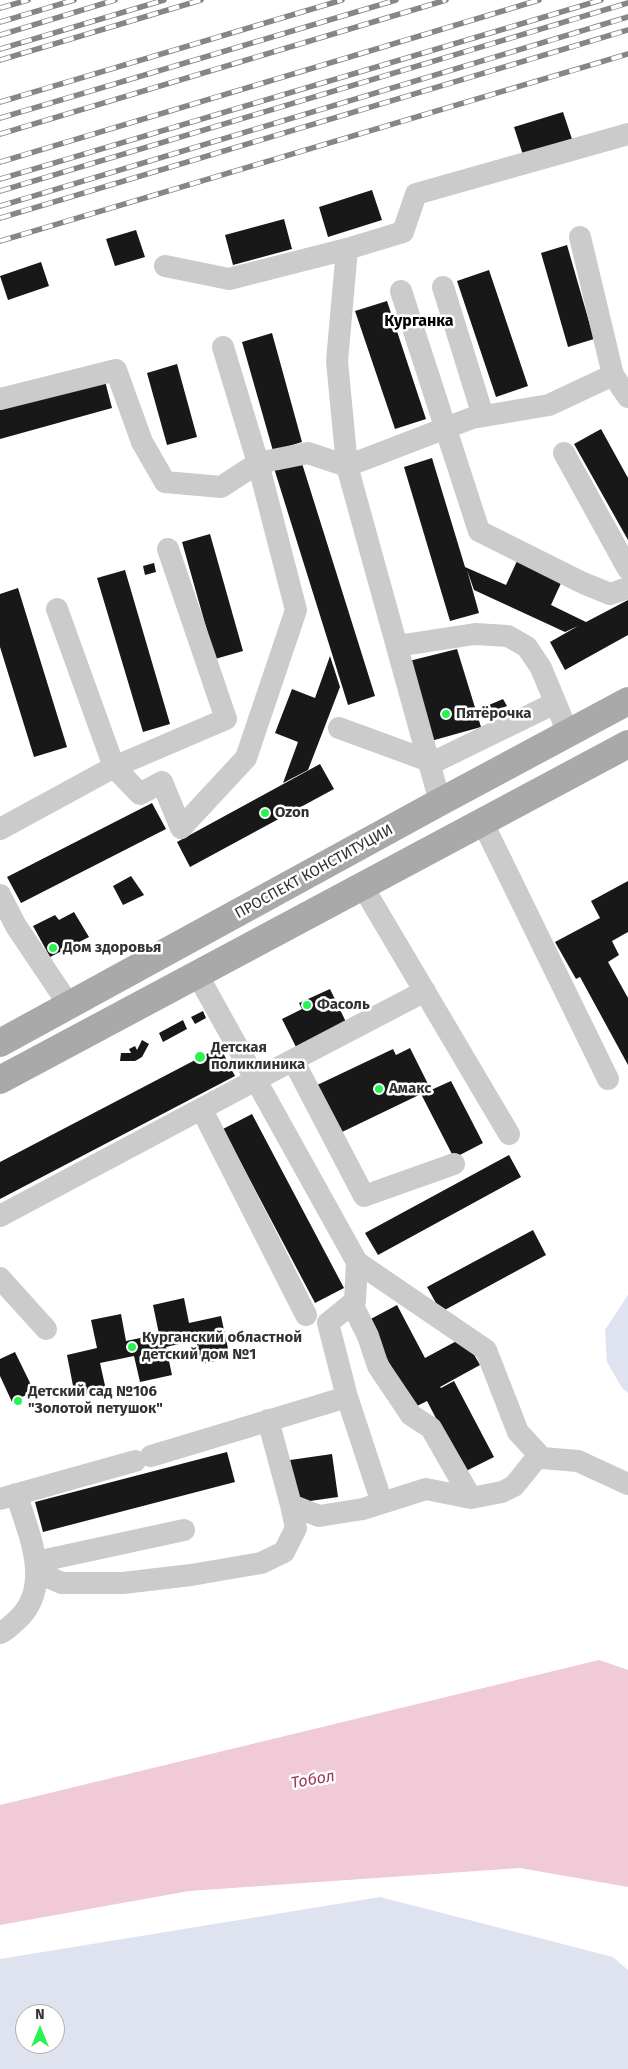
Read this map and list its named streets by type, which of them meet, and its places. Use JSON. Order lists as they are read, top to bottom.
{
  "streets": {
    "main road": ["ПРОСПЕКТ КОНСТИТУЦИИ"]
  },
  "districts": ["Курганка"],
  "water": ["Тобол"],
  "places": [
    "Пятёрочка",
    "Ozon",
    "Дом здоровья",
    "Фасоль",
    "Детская поликлиника",
    "Амакс",
    "Курганский областной детский дом №1",
    "Детский сад №106 \"Золотой петушок\""
  ],
  "north": "top"
}
